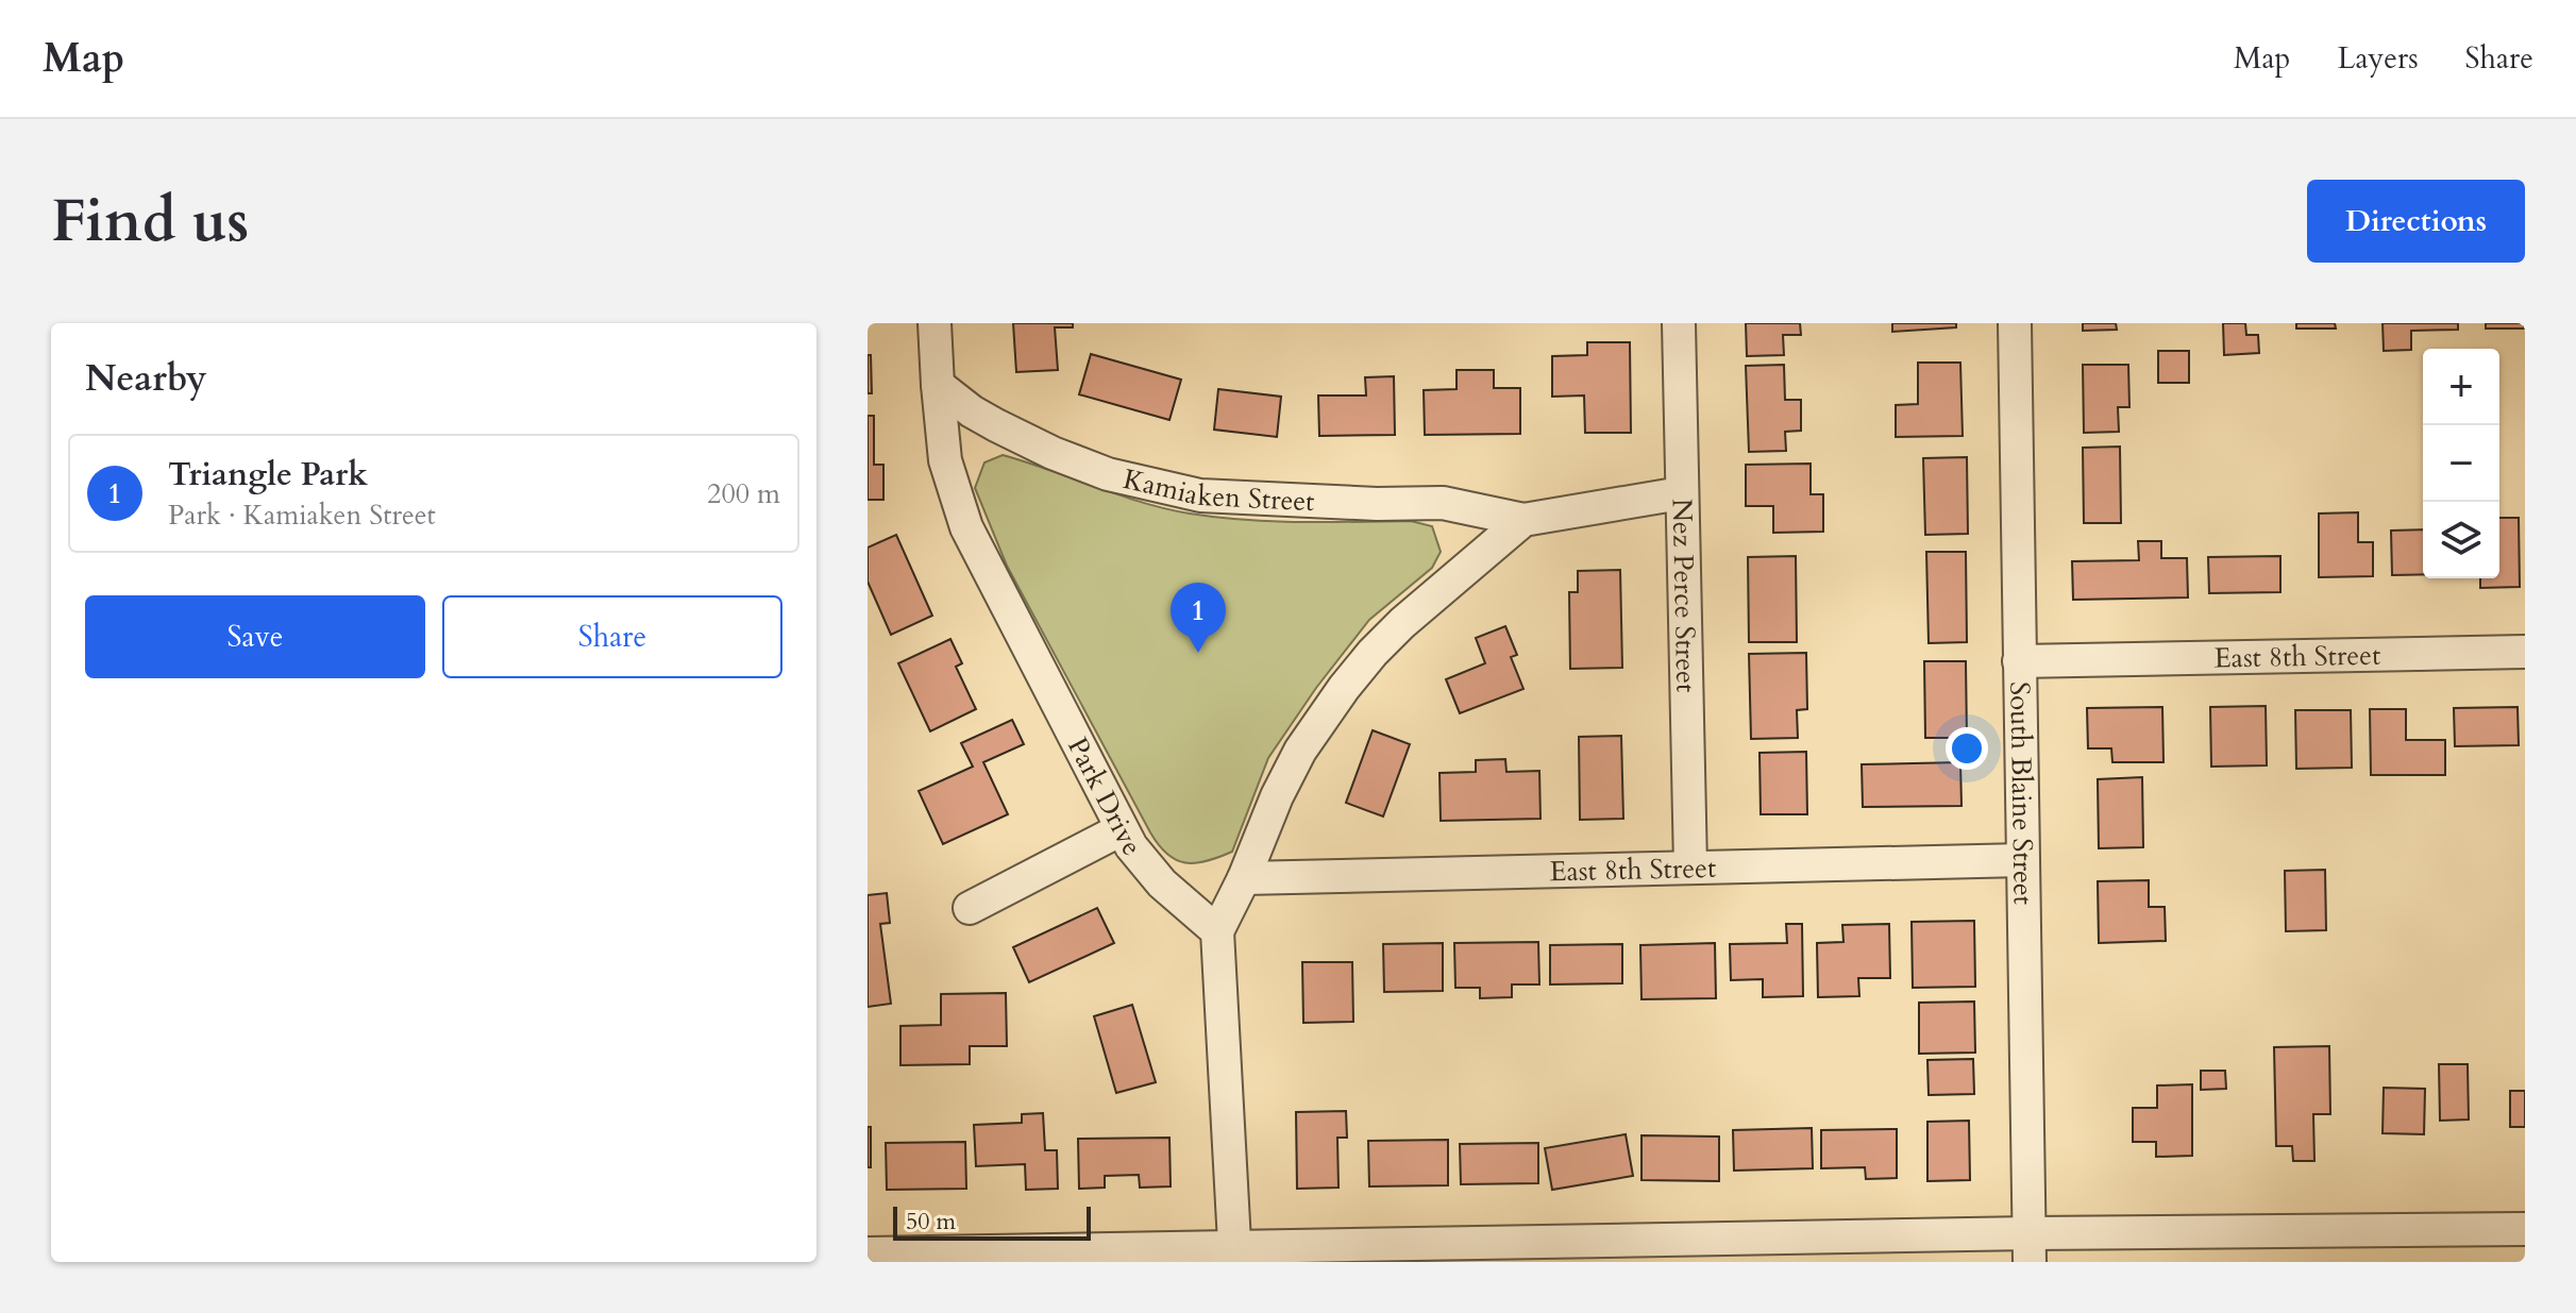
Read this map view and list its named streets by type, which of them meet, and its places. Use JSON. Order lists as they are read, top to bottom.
{
  "streets": {
    "street": [
      "Kamiaken Street",
      "Nez Perce Street",
      "East 8th Street",
      "South Blaine Street",
      "Park Drive"
    ]
  },
  "crossings": [
    ["Kamiaken Street", "Nez Perce Street"],
    ["Kamiaken Street", "Park Drive"],
    ["Nez Perce Street", "East 8th Street"],
    ["East 8th Street", "South Blaine Street"]
  ],
  "scale_bar": "50 m",
  "page": {
    "header": "Map",
    "nav": ["Map", "Layers", "Share"],
    "buttons": [
      "Directions",
      ["Save", "Share"]
    ],
    "title": "Find us",
    "heading": "Nearby",
    "map_buttons": ["+", "−"],
    "list": [
      {
        "mark": "1",
        "name": "Triangle Park",
        "note": "Park · Kamiaken Street",
        "value": "200 m"
      }
    ],
    "pins": "1",
    "scale": "50 m"
  }
}
